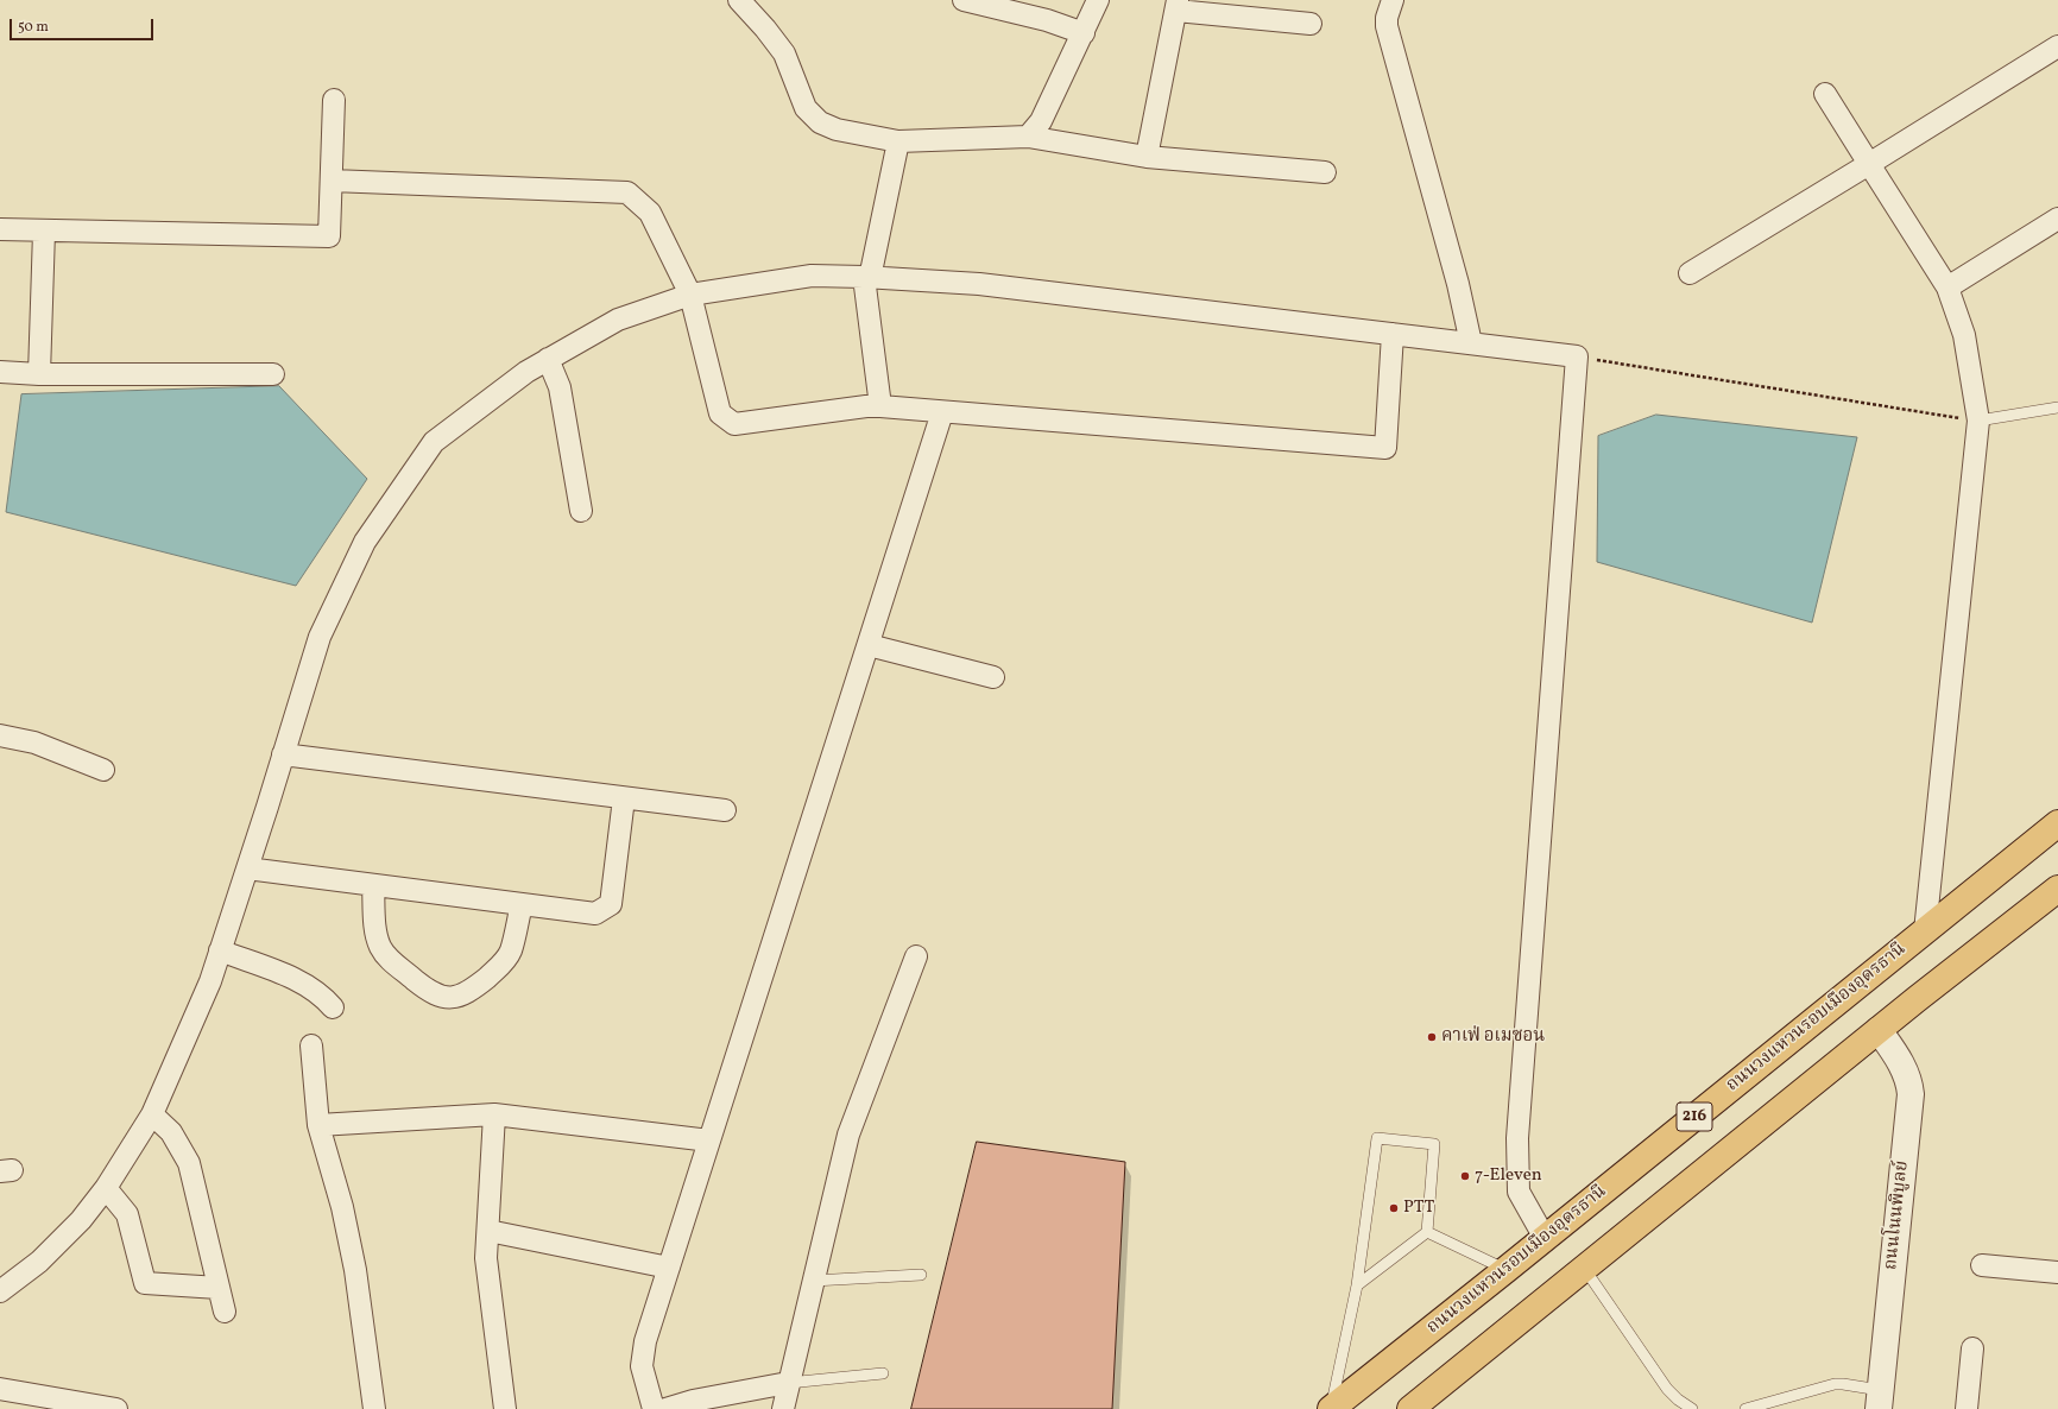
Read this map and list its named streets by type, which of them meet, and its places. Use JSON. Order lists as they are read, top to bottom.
{
  "streets": {
    "main road": ["ถนนวงแหวนรอบเมืองอุดรธานี", "216"],
    "street": ["ถนนโนนพิบูลย์"]
  },
  "crossings": [
    ["216", "ถนนโนนพิบูลย์"]
  ],
  "places": ["คาเฟ่ อเมซอน", "7-Eleven", "PTT"],
  "scale_bar": "50 m"
}
